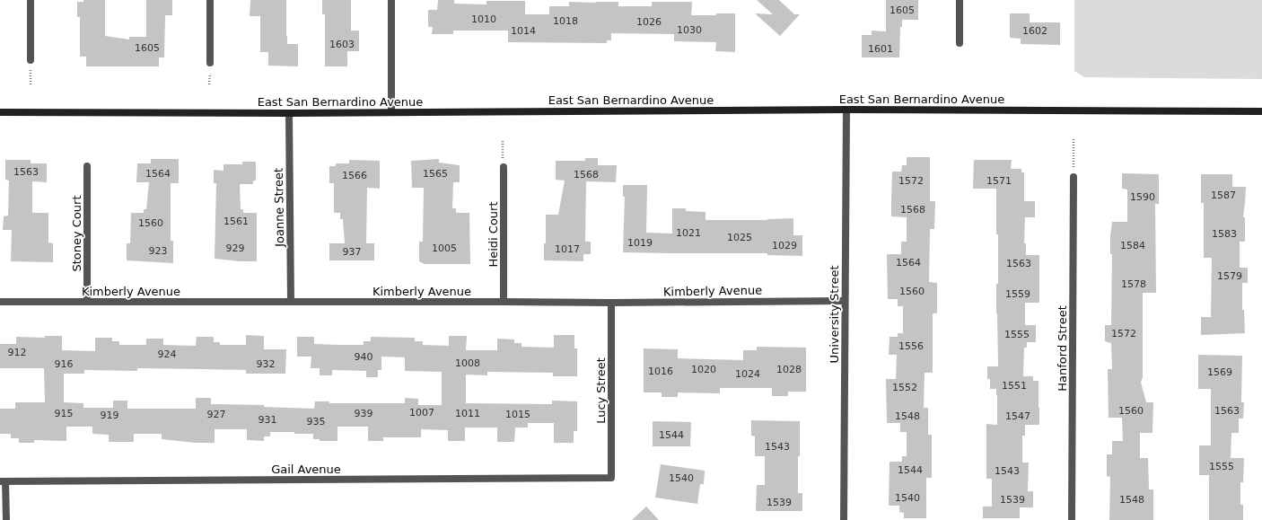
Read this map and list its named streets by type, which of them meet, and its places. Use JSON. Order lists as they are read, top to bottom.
{
  "streets": {
    "street": [
      "East San Bernardino Avenue",
      "Joanne Street",
      "Stoney Court",
      "Heidi Court",
      "Kimberly Avenue",
      "University Street",
      "Hanford Street",
      "Lucy Street",
      "Gail Avenue"
    ]
  },
  "crossings": [
    ["East San Bernardino Avenue", "Joanne Street"],
    ["East San Bernardino Avenue", "University Street"],
    ["Joanne Street", "Kimberly Avenue"],
    ["Stoney Court", "Kimberly Avenue"],
    ["Heidi Court", "Kimberly Avenue"],
    ["Kimberly Avenue", "University Street"],
    ["Kimberly Avenue", "Lucy Street"],
    ["Lucy Street", "Gail Avenue"]
  ],
  "house_numbers": [
    "1605",
    "1010",
    "1018",
    "1026",
    "1030",
    "1014",
    "1602",
    "1603",
    "1605",
    "1601",
    "1563",
    "1564",
    "1565",
    "1568",
    "1566",
    "1572",
    "1571",
    "1587",
    "1590",
    "1568",
    "1561",
    "1560",
    "1021",
    "1583",
    "1025",
    "1019",
    "1029",
    "1584",
    "929",
    "1005",
    "1017",
    "923",
    "937",
    "1564",
    "1563",
    "1579",
    "1578",
    "1560",
    "1559",
    "1572",
    "1555",
    "1556",
    "912",
    "924",
    "940",
    "1008",
    "916",
    "932",
    "1020",
    "1028",
    "1016",
    "1569",
    "1024",
    "1551",
    "1552",
    "1560",
    "1563",
    "1007",
    "915",
    "939",
    "1011",
    "927",
    "1015",
    "919",
    "1548",
    "1547",
    "931",
    "935",
    "1544",
    "1543",
    "1555",
    "1544",
    "1543",
    "1540",
    "1540",
    "1539",
    "1548",
    "1539"
  ]
}
